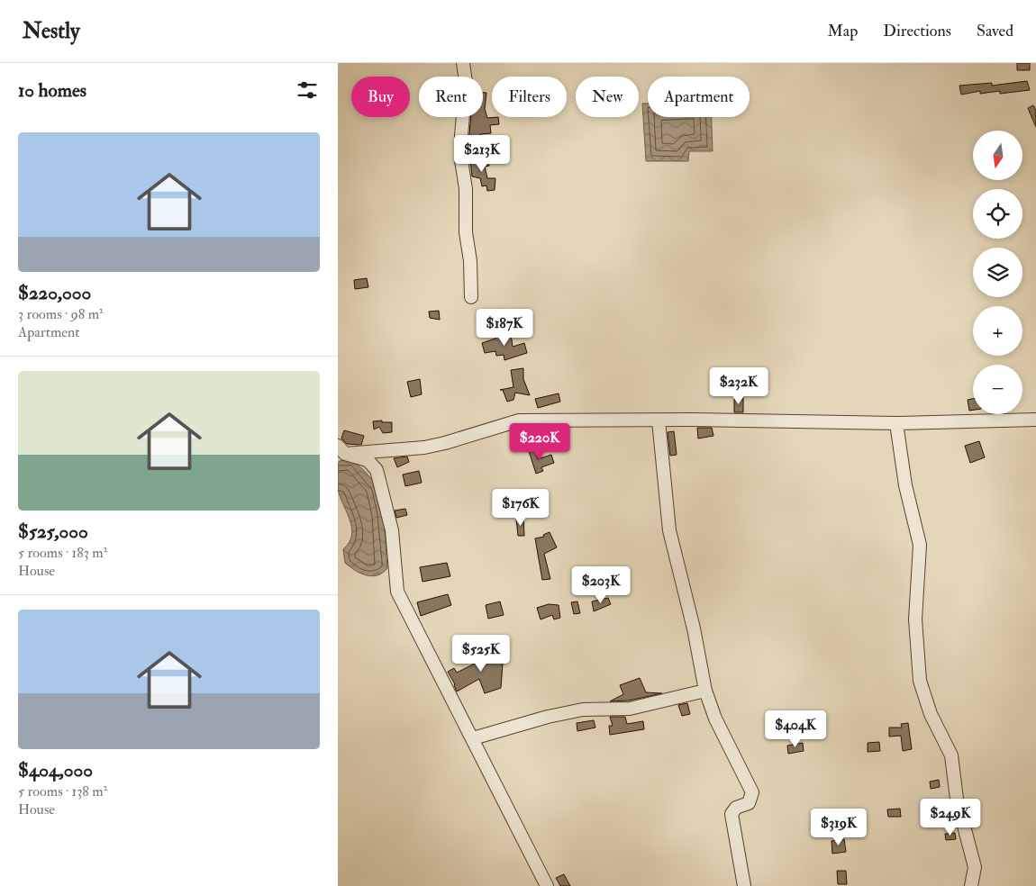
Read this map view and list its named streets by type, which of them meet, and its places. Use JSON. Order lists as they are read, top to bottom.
{
  "north": "bottom",
  "page": {
    "header": "Nestly",
    "nav": ["Map", "Directions", "Saved"],
    "heading": "10 homes",
    "chip": [
      "Buy",
      "Rent",
      "Filters",
      "New",
      "Apartment"
    ],
    "list": [
      {
        "name": "$220,000",
        "note": "3 rooms · 98 m² · Apartment"
      },
      {
        "name": "$525,000",
        "note": "5 rooms · 183 m² · House"
      },
      {
        "name": "$404,000",
        "note": "5 rooms · 138 m² · House"
      }
    ],
    "map_buttons": ["+", "−"],
    "price": [
      "$213K",
      "$187K",
      "$232K",
      "$220K",
      "$176K",
      "$203K",
      "$525K",
      "$404K",
      "$249K",
      "$319K"
    ]
  }
}
